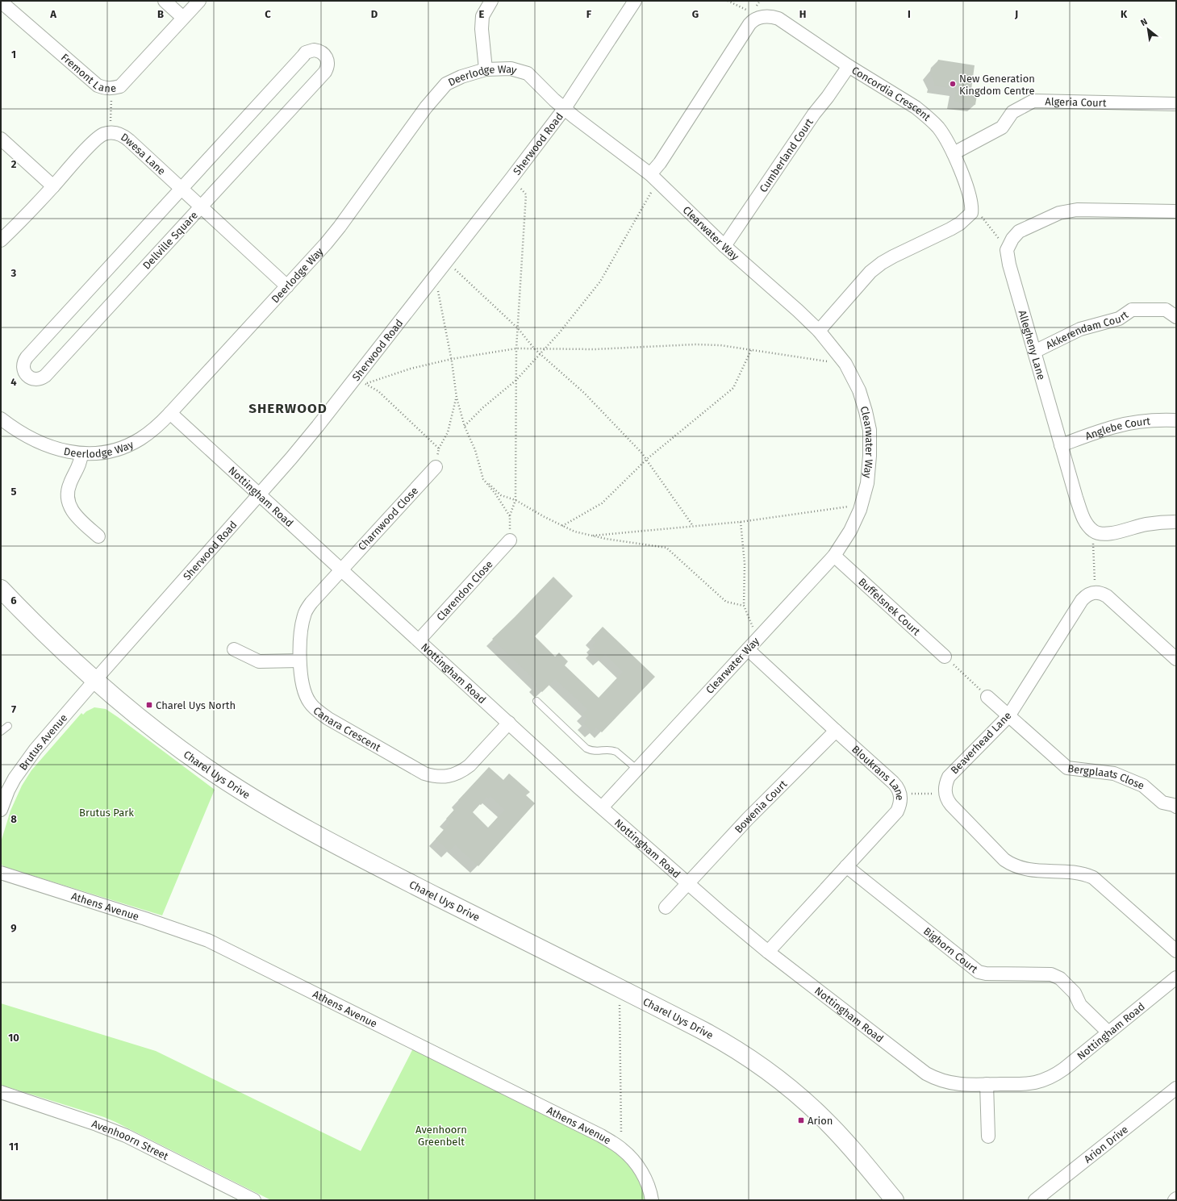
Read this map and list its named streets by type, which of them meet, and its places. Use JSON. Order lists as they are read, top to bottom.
{
  "streets": {
    "main road": ["Charel Uys Drive"],
    "street": [
      "Fremont Lane",
      "Deerlodge Way",
      "Concordia Crescent",
      "Algeria Court",
      "Sherwood Road",
      "Dwesa Lane",
      "Cumberland Court",
      "Clearwater Way",
      "Dellville Square",
      "Akkerendam Court",
      "Allegheny Lane",
      "Anglebe Court",
      "Nottingham Road",
      "Charnwood Close",
      "Clarendon Close",
      "Buffelsnek Court",
      "Canara Crescent",
      "Brutus Avenue",
      "Beaverhead Lane",
      "Bloukrans Lane",
      "Bergplaats Close",
      "Bowenia Court",
      "Athens Avenue",
      "Bighorn Court",
      "Avenhoorn Street",
      "Arion Drive"
    ]
  },
  "crossings": [
    ["Deerlodge Way", "Sherwood Road"],
    ["Deerlodge Way", "Dwesa Lane"],
    ["Deerlodge Way", "Clearwater Way"],
    ["Deerlodge Way", "Nottingham Road"],
    ["Concordia Crescent", "Algeria Court"],
    ["Concordia Crescent", "Cumberland Court"],
    ["Sherwood Road", "Clearwater Way"],
    ["Sherwood Road", "Nottingham Road"],
    ["Sherwood Road", "Brutus Avenue"],
    ["Sherwood Road", "Charel Uys Drive"],
    ["Dwesa Lane", "Dellville Square"],
    ["Cumberland Court", "Clearwater Way"],
    ["Clearwater Way", "Nottingham Road"],
    ["Clearwater Way", "Buffelsnek Court"],
    ["Clearwater Way", "Bloukrans Lane"],
    ["Akkerendam Court", "Allegheny Lane"],
    ["Allegheny Lane", "Anglebe Court"],
    ["Nottingham Road", "Charnwood Close"],
    ["Nottingham Road", "Clarendon Close"],
    ["Nottingham Road", "Canara Crescent"],
    ["Nottingham Road", "Bloukrans Lane"],
    ["Nottingham Road", "Bowenia Court"],
    ["Nottingham Road", "Bighorn Court"],
    ["Charnwood Close", "Canara Crescent"],
    ["Brutus Avenue", "Charel Uys Drive"],
    ["Beaverhead Lane", "Bergplaats Close"],
    ["Bloukrans Lane", "Bowenia Court"],
    ["Bloukrans Lane", "Bighorn Court"]
  ],
  "districts": ["SHERWOOD"],
  "parks": ["Brutus Park", "Avenhoorn Greenbelt"],
  "places": {
    "other": ["New Generation Kingdom Centre"],
    "transit": ["Charel Uys North", "Arion"]
  },
  "north": "top left",
  "grid": {
    "columns": [
      "A",
      "B",
      "C",
      "D",
      "E",
      "F",
      "G",
      "H",
      "I",
      "J",
      "K"
    ],
    "rows": [
      "1",
      "2",
      "3",
      "4",
      "5",
      "6",
      "7",
      "8",
      "9",
      "10",
      "11"
    ]
  }
}
